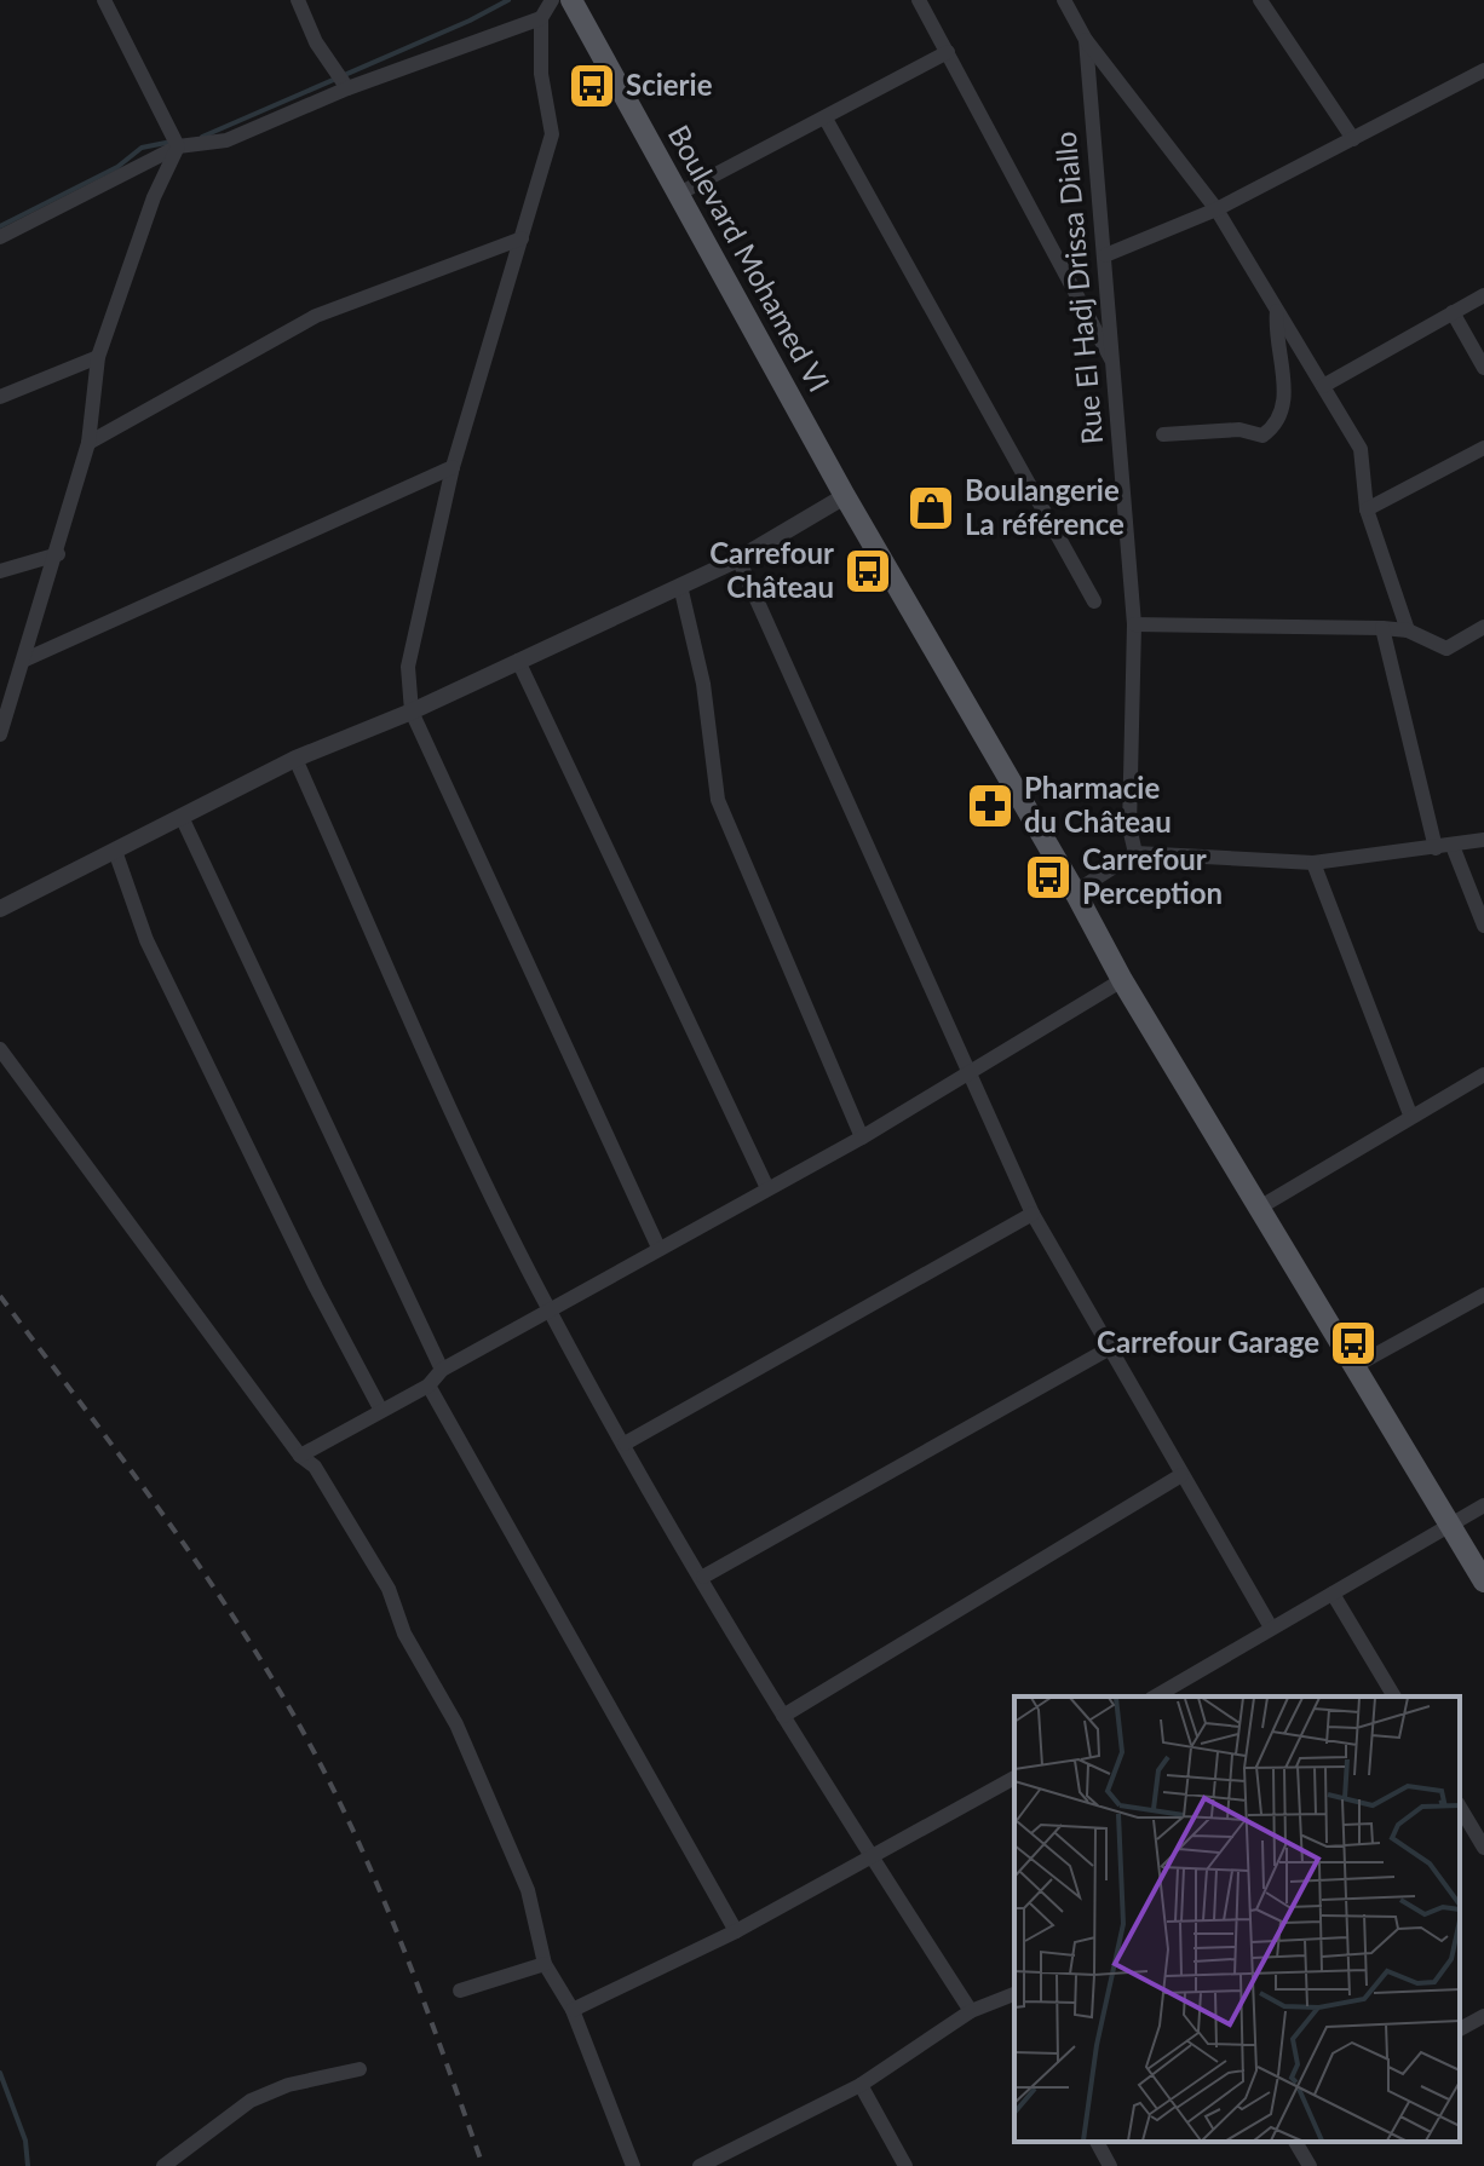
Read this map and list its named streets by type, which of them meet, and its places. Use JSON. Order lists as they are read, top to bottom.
{
  "streets": {
    "main road": ["Boulevard Mohamed VI"],
    "street": ["Rue El Hadj Drissa Diallo"]
  },
  "places": {
    "bus stop": [
      "Scierie",
      "Carrefour Château",
      "Carrefour Perception",
      "Carrefour Garage"
    ],
    "shop": ["Boulangerie La référence"],
    "pharmacy": ["Pharmacie du Château"]
  }
}
